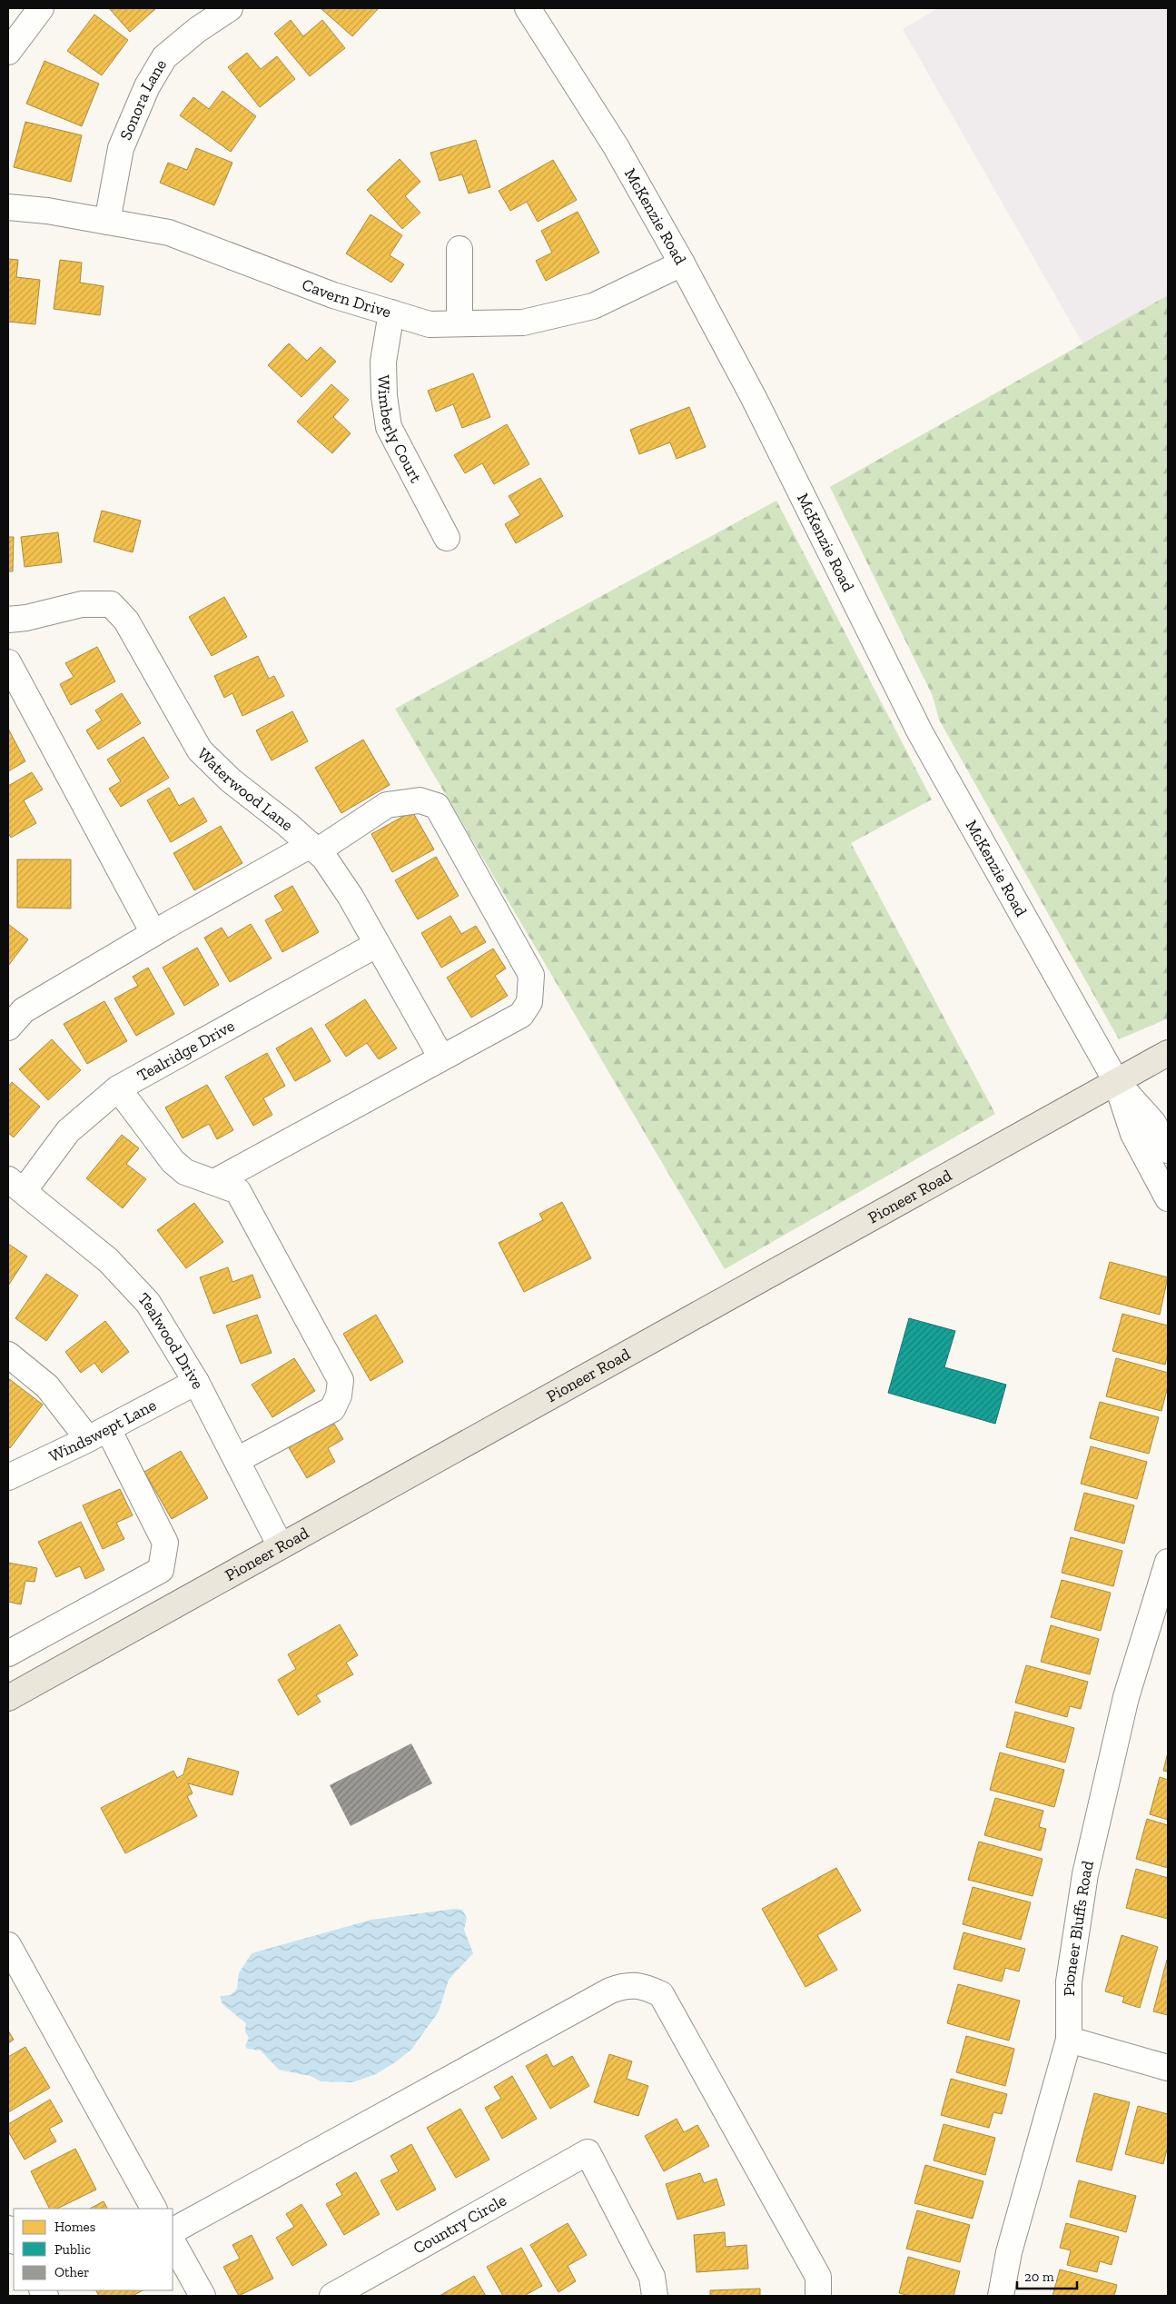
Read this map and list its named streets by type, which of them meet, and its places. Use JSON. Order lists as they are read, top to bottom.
{
  "streets": {
    "main road": ["Pioneer Road"],
    "street": [
      "Sonora Lane",
      "McKenzie Road",
      "Cavern Drive",
      "Wimberly Court",
      "Waterwood Lane",
      "Tealridge Drive",
      "Tealwood Drive",
      "Windswept Lane",
      "Pioneer Bluffs Road",
      "Country Circle"
    ]
  },
  "crossings": [
    ["Sonora Lane", "Cavern Drive"],
    ["McKenzie Road", "Cavern Drive"],
    ["McKenzie Road", "Pioneer Road"],
    ["Cavern Drive", "Wimberly Court"],
    ["Waterwood Lane", "Tealridge Drive"],
    ["Tealridge Drive", "Tealwood Drive"],
    ["Pioneer Road", "Tealwood Drive"],
    ["Tealwood Drive", "Windswept Lane"]
  ],
  "legend": ["Homes", "Public", "Other"],
  "scale_bar": "20 m"
}
